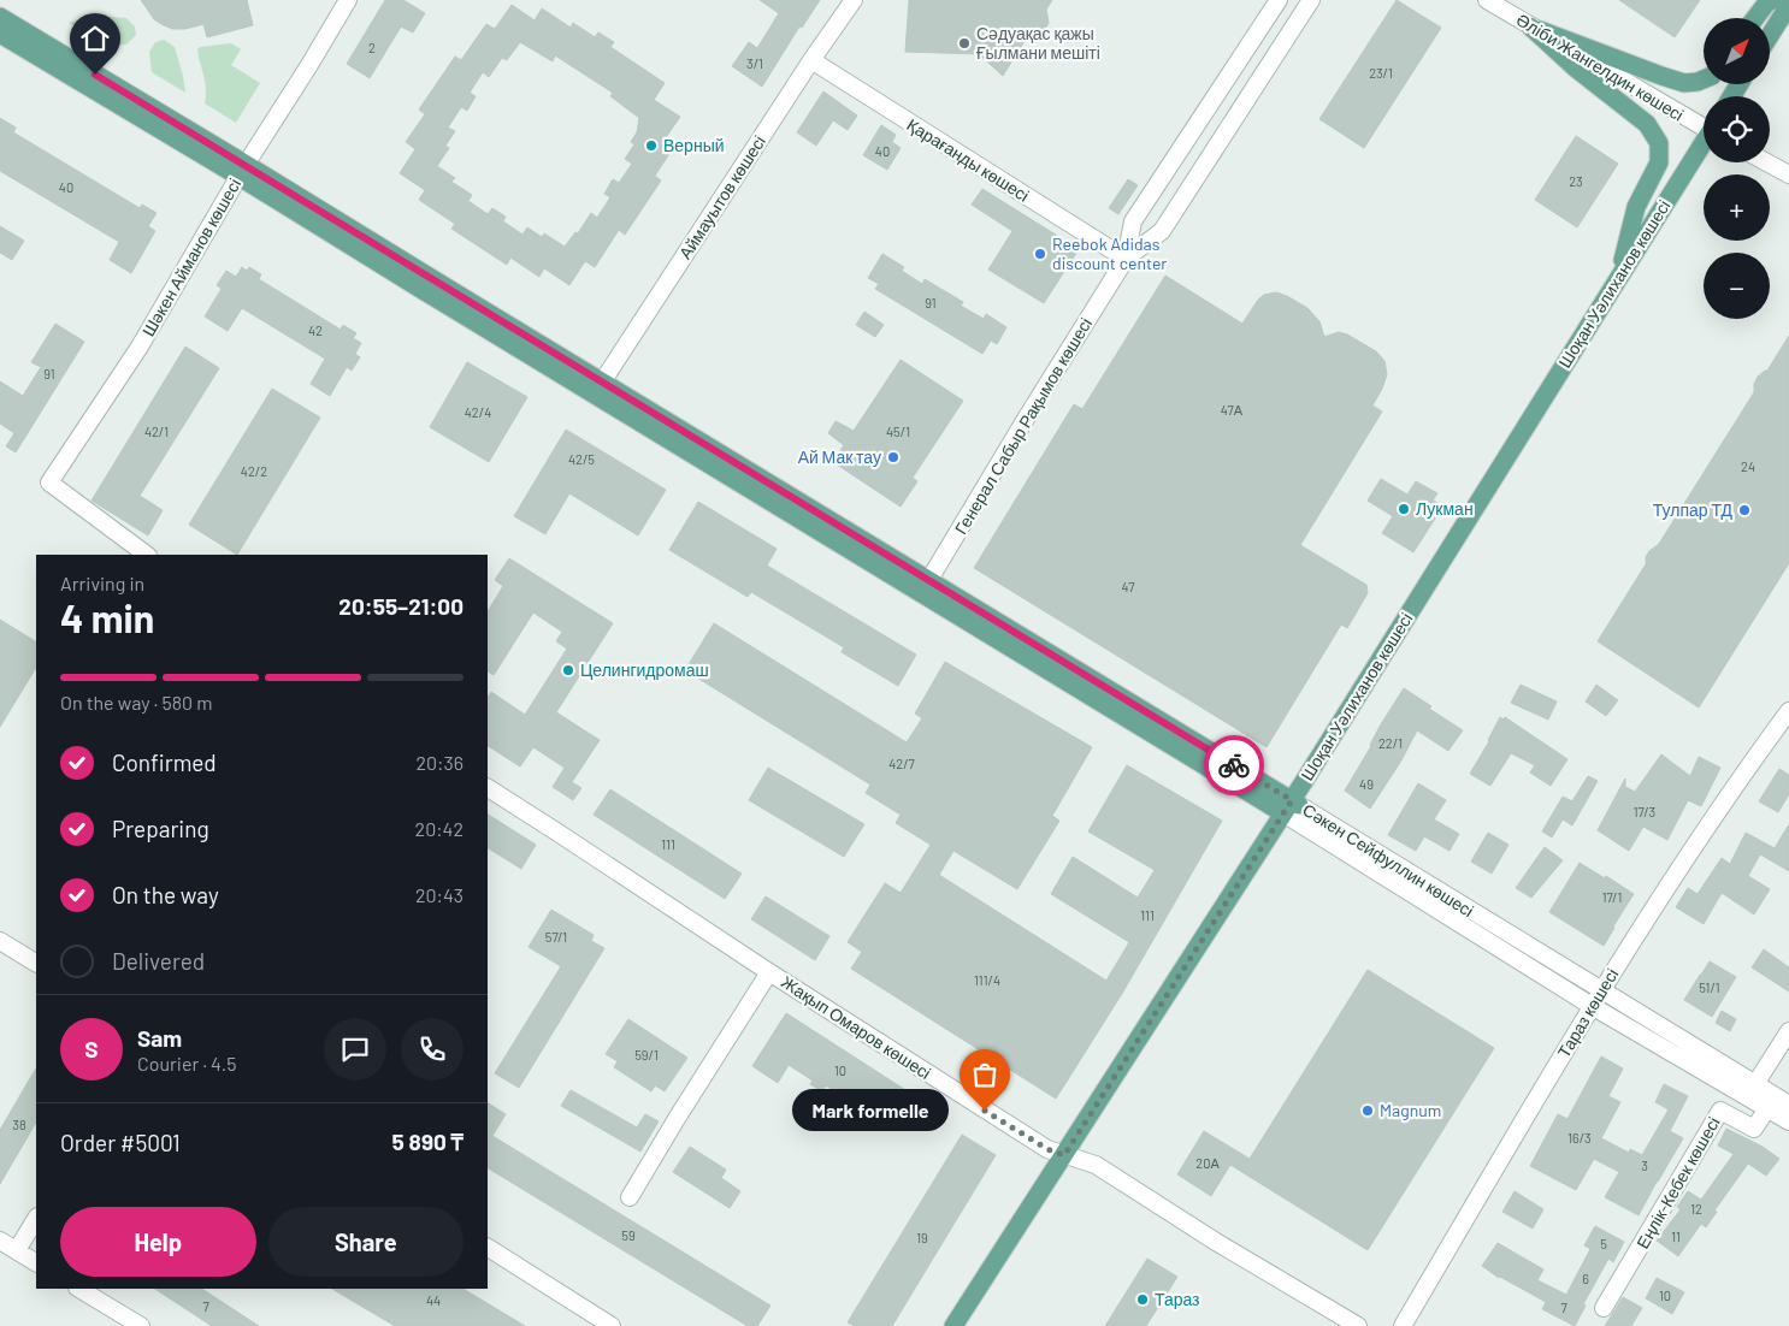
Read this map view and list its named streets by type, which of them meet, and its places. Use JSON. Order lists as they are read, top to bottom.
{
  "streets": {
    "main road": ["Шоқан Уәлиханов көшесі", "Сәкен Сейфуллин көшесі"],
    "street": [
      "Әліби Жангелдин көшесі",
      "Қарағанды көшесі",
      "Аймауытов көшесі",
      "Шәкен Айманов көшесі",
      "Генерал Сабыр Рақымов көшесі",
      "Тараз көшесі",
      "Жақып Омаров көшесі",
      "Еңлік-Кебек көшесі"
    ]
  },
  "crossings": [
    ["Қарағанды көшесі", "Аймауытов көшесі"],
    ["Қарағанды көшесі", "Генерал Сабыр Рақымов көшесі"],
    ["Аймауытов көшесі", "Сәкен Сейфуллин көшесі"],
    ["Шәкен Айманов көшесі", "Сәкен Сейфуллин көшесі"],
    ["Шоқан Уәлиханов көшесі", "Сәкен Сейфуллин көшесі"],
    ["Шоқан Уәлиханов көшесі", "Жақып Омаров көшесі"],
    ["Генерал Сабыр Рақымов көшесі", "Сәкен Сейфуллин көшесі"],
    ["Сәкен Сейфуллин көшесі", "Тараз көшесі"],
    ["Сәкен Сейфуллин көшесі", "Еңлік-Кебек көшесі"]
  ],
  "places": [
    "Сәдуақас қажы Ғылмани мешіті",
    "Верный",
    "Reebok Adidas discount center",
    "Ай Мак тау",
    "Лукман",
    "Тулпар ТД",
    "Целингидромаш",
    "Mark formelle",
    "Magnum",
    "Тараз"
  ],
  "house_numbers": [
    "2",
    "3/1",
    "23/1",
    "40",
    "23",
    "40",
    "91",
    "42",
    "91",
    "47А",
    "42/4",
    "42/1",
    "45/1",
    "42/5",
    "24",
    "42/2",
    "47",
    "22/1",
    "42/7",
    "49",
    "17/3",
    "111",
    "17/1",
    "111",
    "57/1",
    "111/4",
    "51/1",
    "59/1",
    "10",
    "38",
    "16/3",
    "20А",
    "3",
    "12",
    "59",
    "11",
    "19",
    "5",
    "6",
    "10",
    "44",
    "7",
    "7"
  ],
  "north": "top right",
  "page": {
    "map_buttons": ["+", "−"],
    "heading": ["4 min", "Arriving in", "20:55–21:00"],
    "panel": [
      "Sam",
      "Courier · 4.5",
      "Order #5001",
      "5 890 ₸"
    ],
    "bar": "On the way · 580 m",
    "list": [
      ["Confirmed", "20:36"],
      ["Preparing", "20:42"],
      ["On the way", "20:43"],
      "Delivered"
    ],
    "round": "S",
    "bubble": "Mark formelle",
    "buttons": ["Help", "Share"]
  }
}
